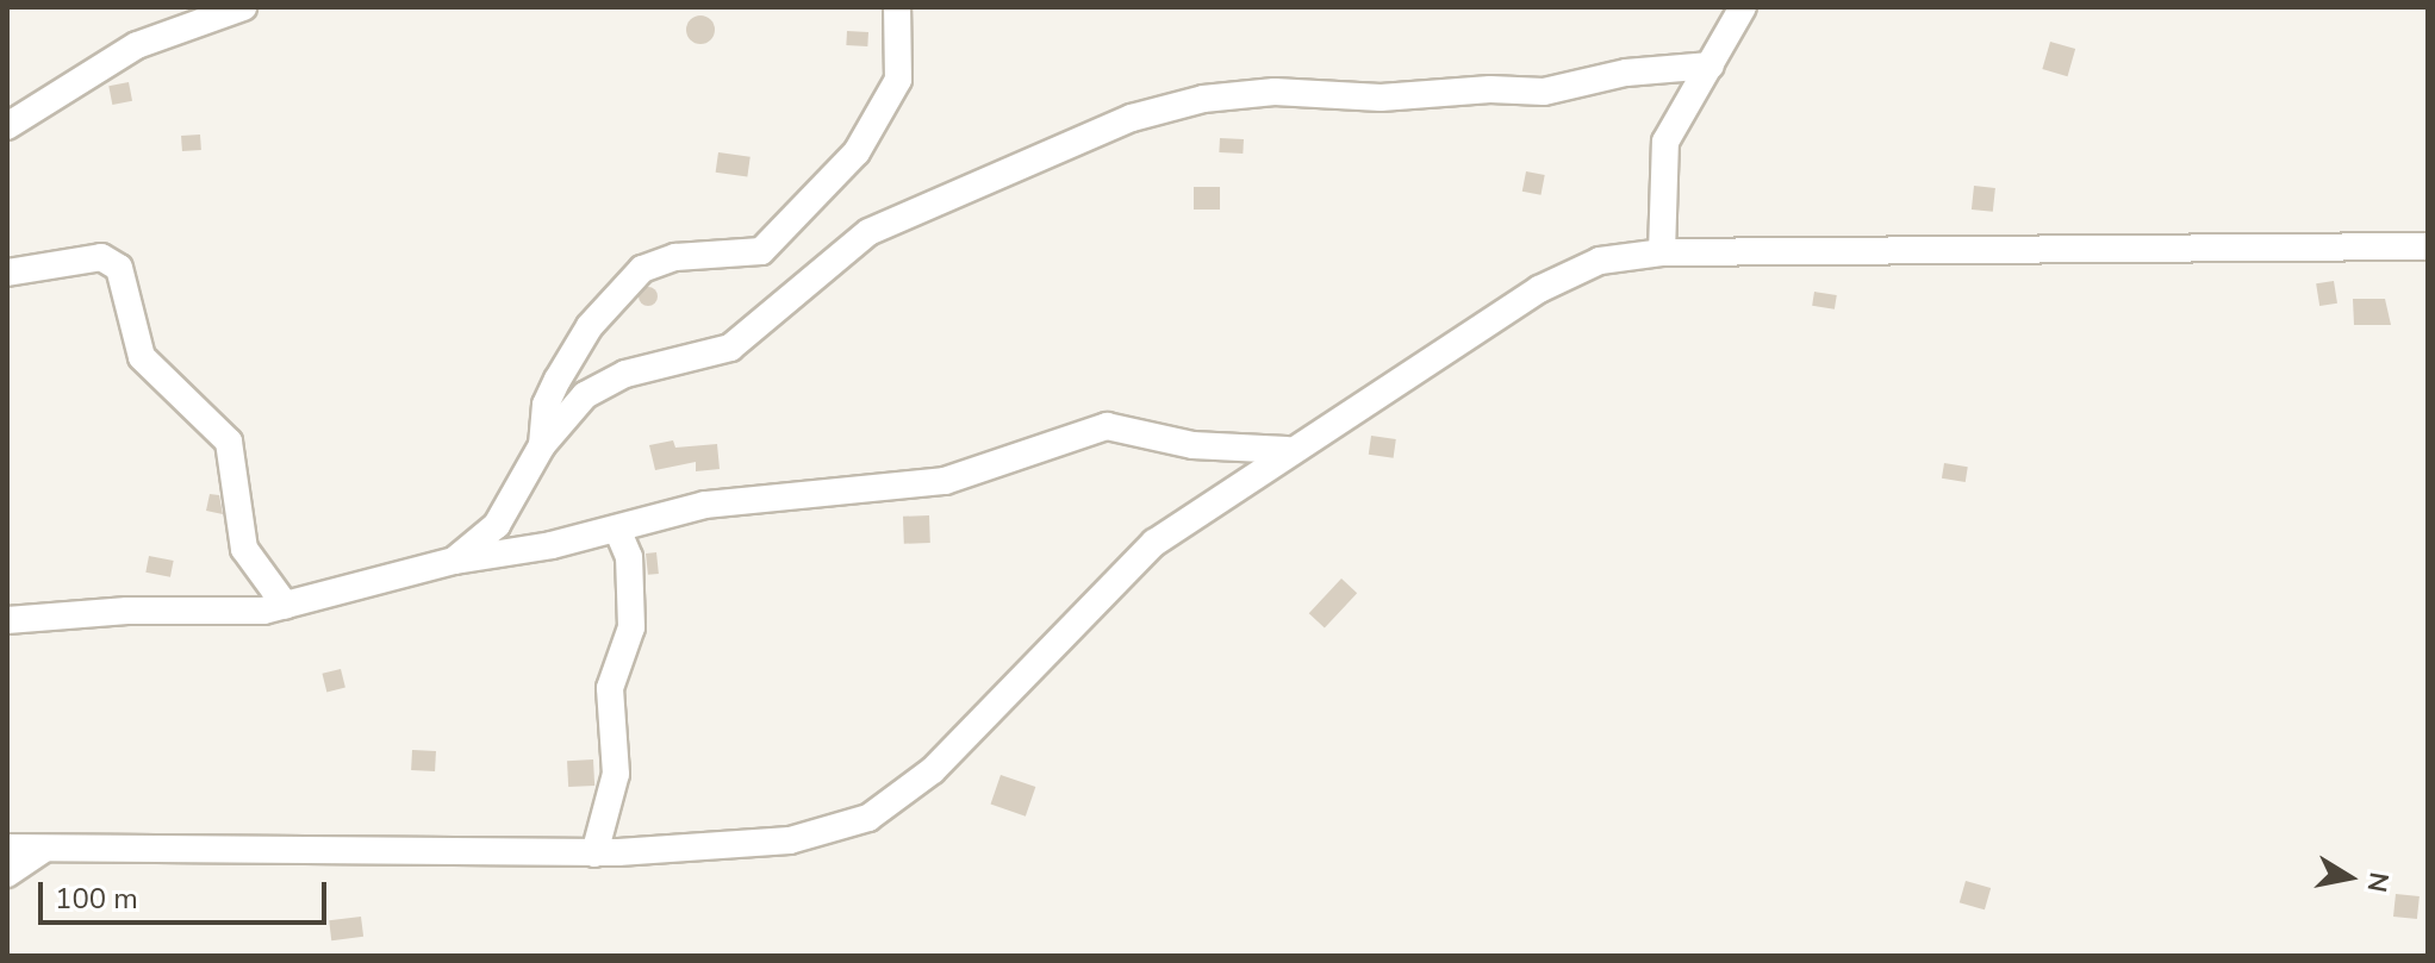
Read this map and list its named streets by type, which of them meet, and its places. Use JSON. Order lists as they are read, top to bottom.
{
  "scale_bar": "100 m",
  "north": "right"
}
